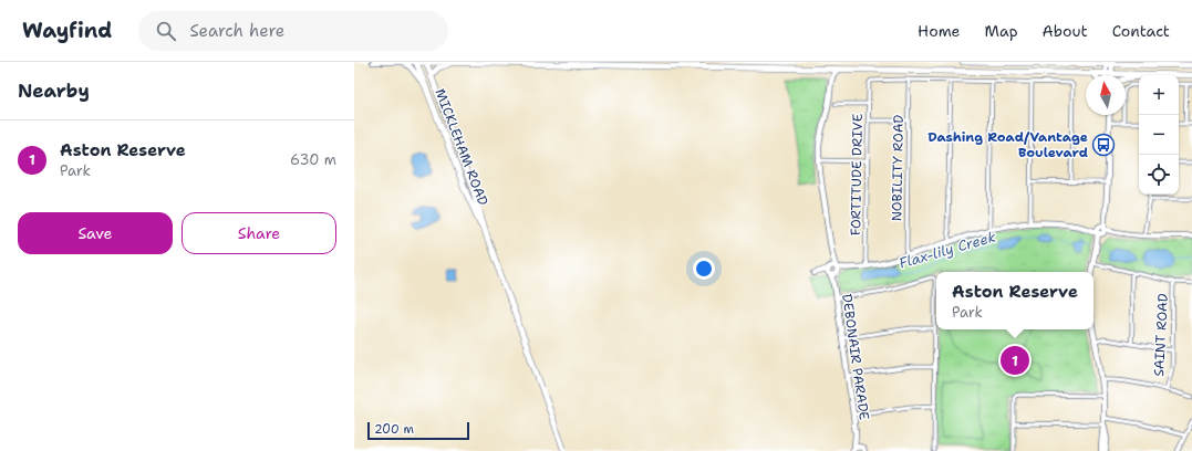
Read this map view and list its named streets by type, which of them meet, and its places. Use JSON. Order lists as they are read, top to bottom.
{
  "streets": {
    "main road": ["MICKLEHAM ROAD"],
    "street": [
      "NOBILITY ROAD",
      "FORTITUDE DRIVE",
      "SAINT ROAD",
      "DEBONAIR PARADE"
    ]
  },
  "crossings": [
    ["NOBILITY ROAD", "FORTITUDE DRIVE"]
  ],
  "water": ["Flax-lily Creek"],
  "places": {
    "bus stop": ["Dashing Road/Vantage Boulevard"]
  },
  "scale_bar": "200 m",
  "north": "top",
  "page": {
    "header": "Wayfind",
    "search": "Search here",
    "nav": [
      "Home",
      "Map",
      "About",
      "Contact"
    ],
    "heading": "Nearby",
    "map_buttons": ["+", "−"],
    "list": [
      {
        "mark": "1",
        "name": "Aston Reserve",
        "note": "Park",
        "value": "630 m"
      }
    ],
    "buttons": ["Save", "Share"],
    "popup": ["Aston Reserve", "Park"],
    "pins": "1",
    "scale": "200 m"
  }
}
